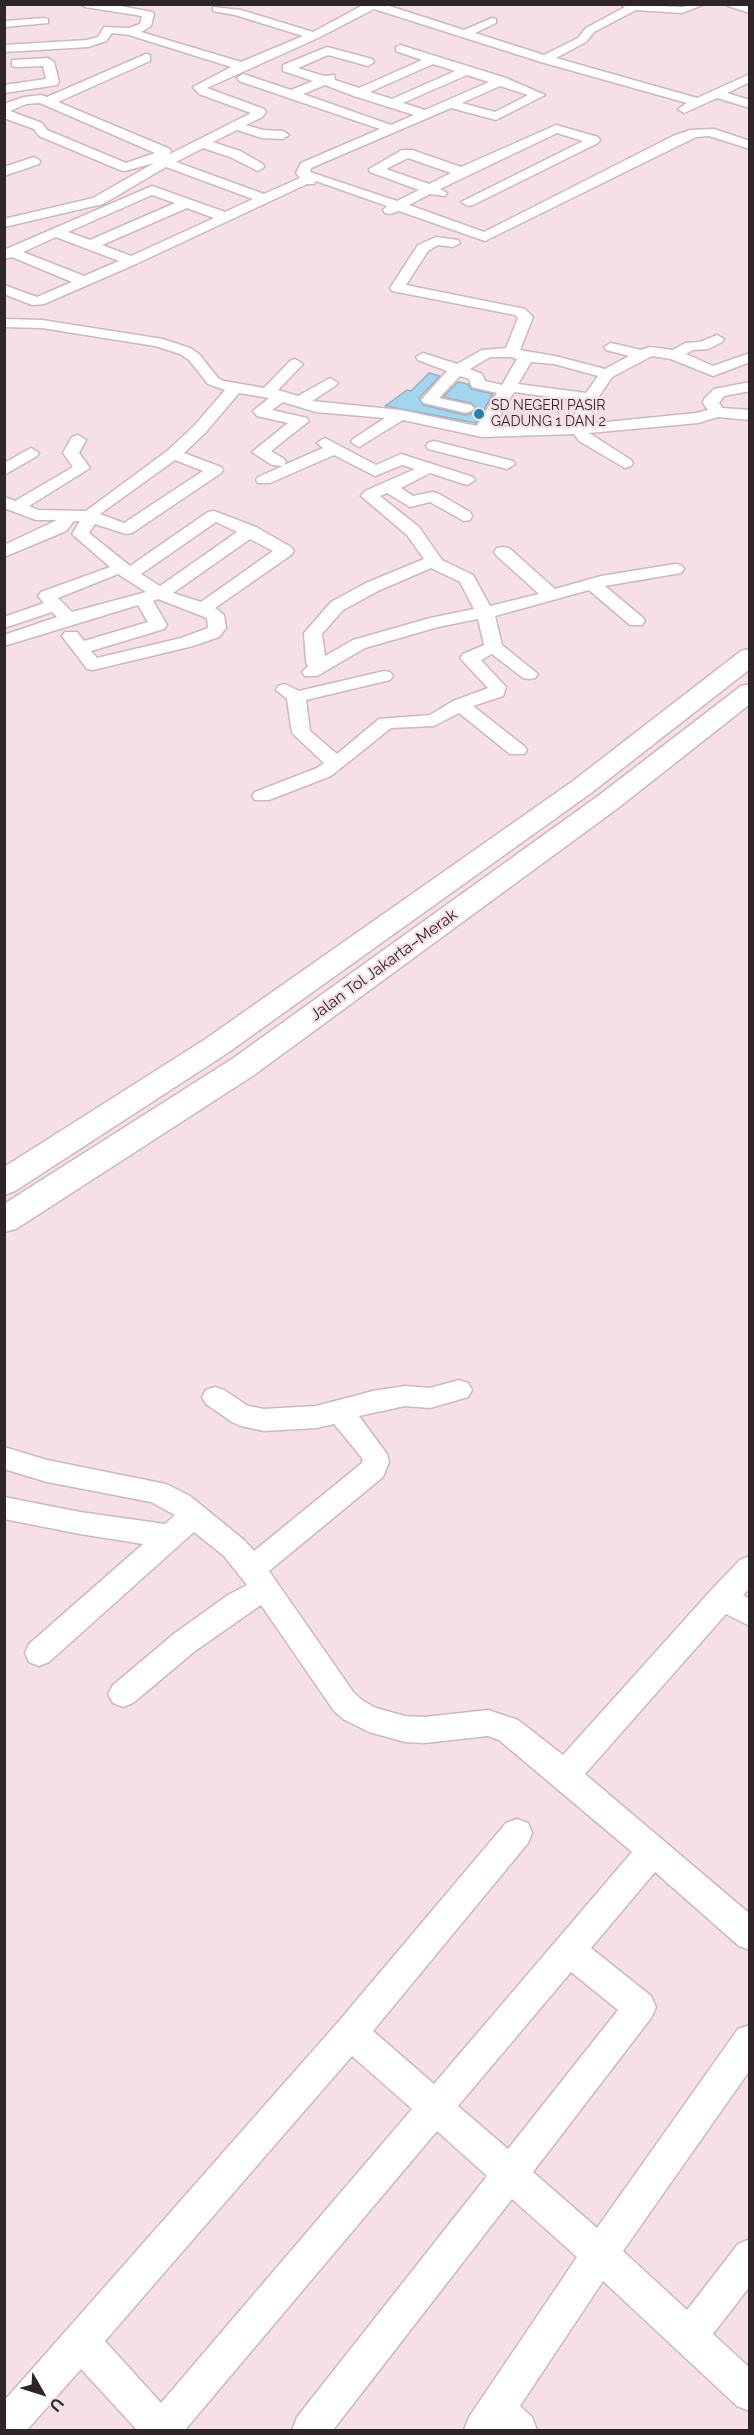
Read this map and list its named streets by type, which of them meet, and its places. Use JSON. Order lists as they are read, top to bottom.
{
  "streets": {
    "highway": ["Jalan Tol Jakarta–Merak"]
  },
  "places": ["SD NEGERI PASIR GADUNG 1 DAN 2"],
  "north": "bottom right"
}
